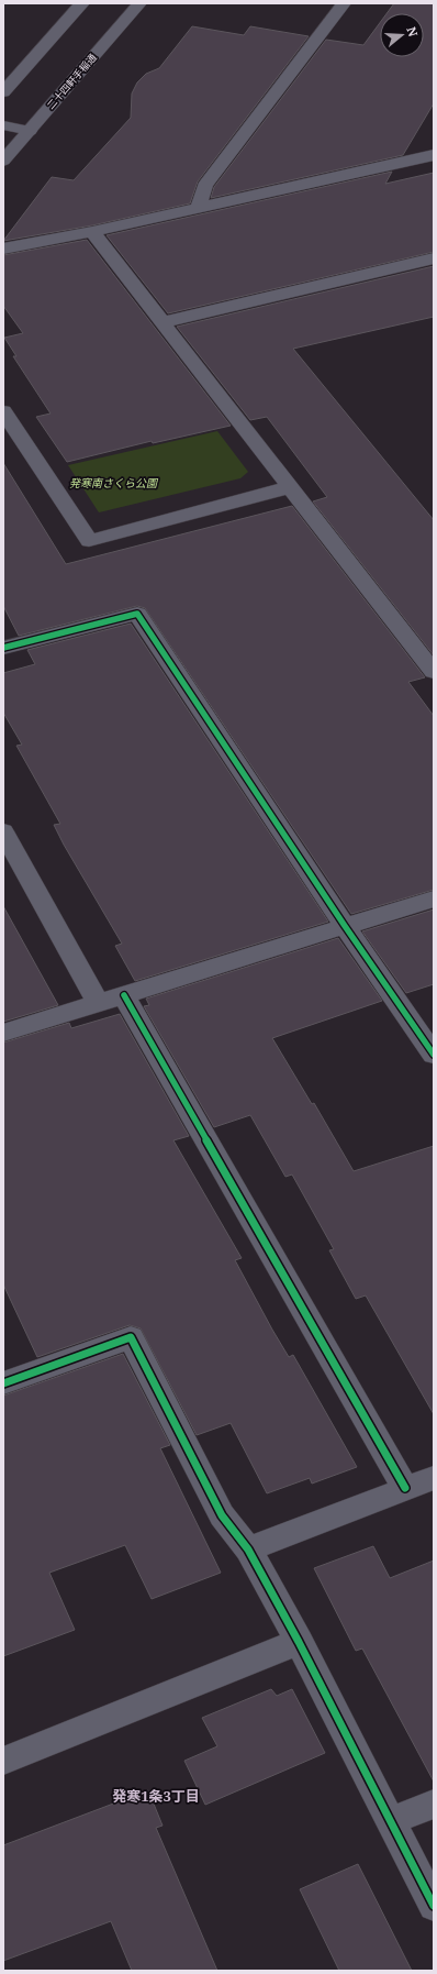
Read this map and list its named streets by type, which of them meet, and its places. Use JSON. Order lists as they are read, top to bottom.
{
  "streets": {
    "street": ["二十四軒手稲通"]
  },
  "districts": ["発寒1条3丁目"],
  "parks": ["発寒南さくら公園"],
  "north": "right"
}
